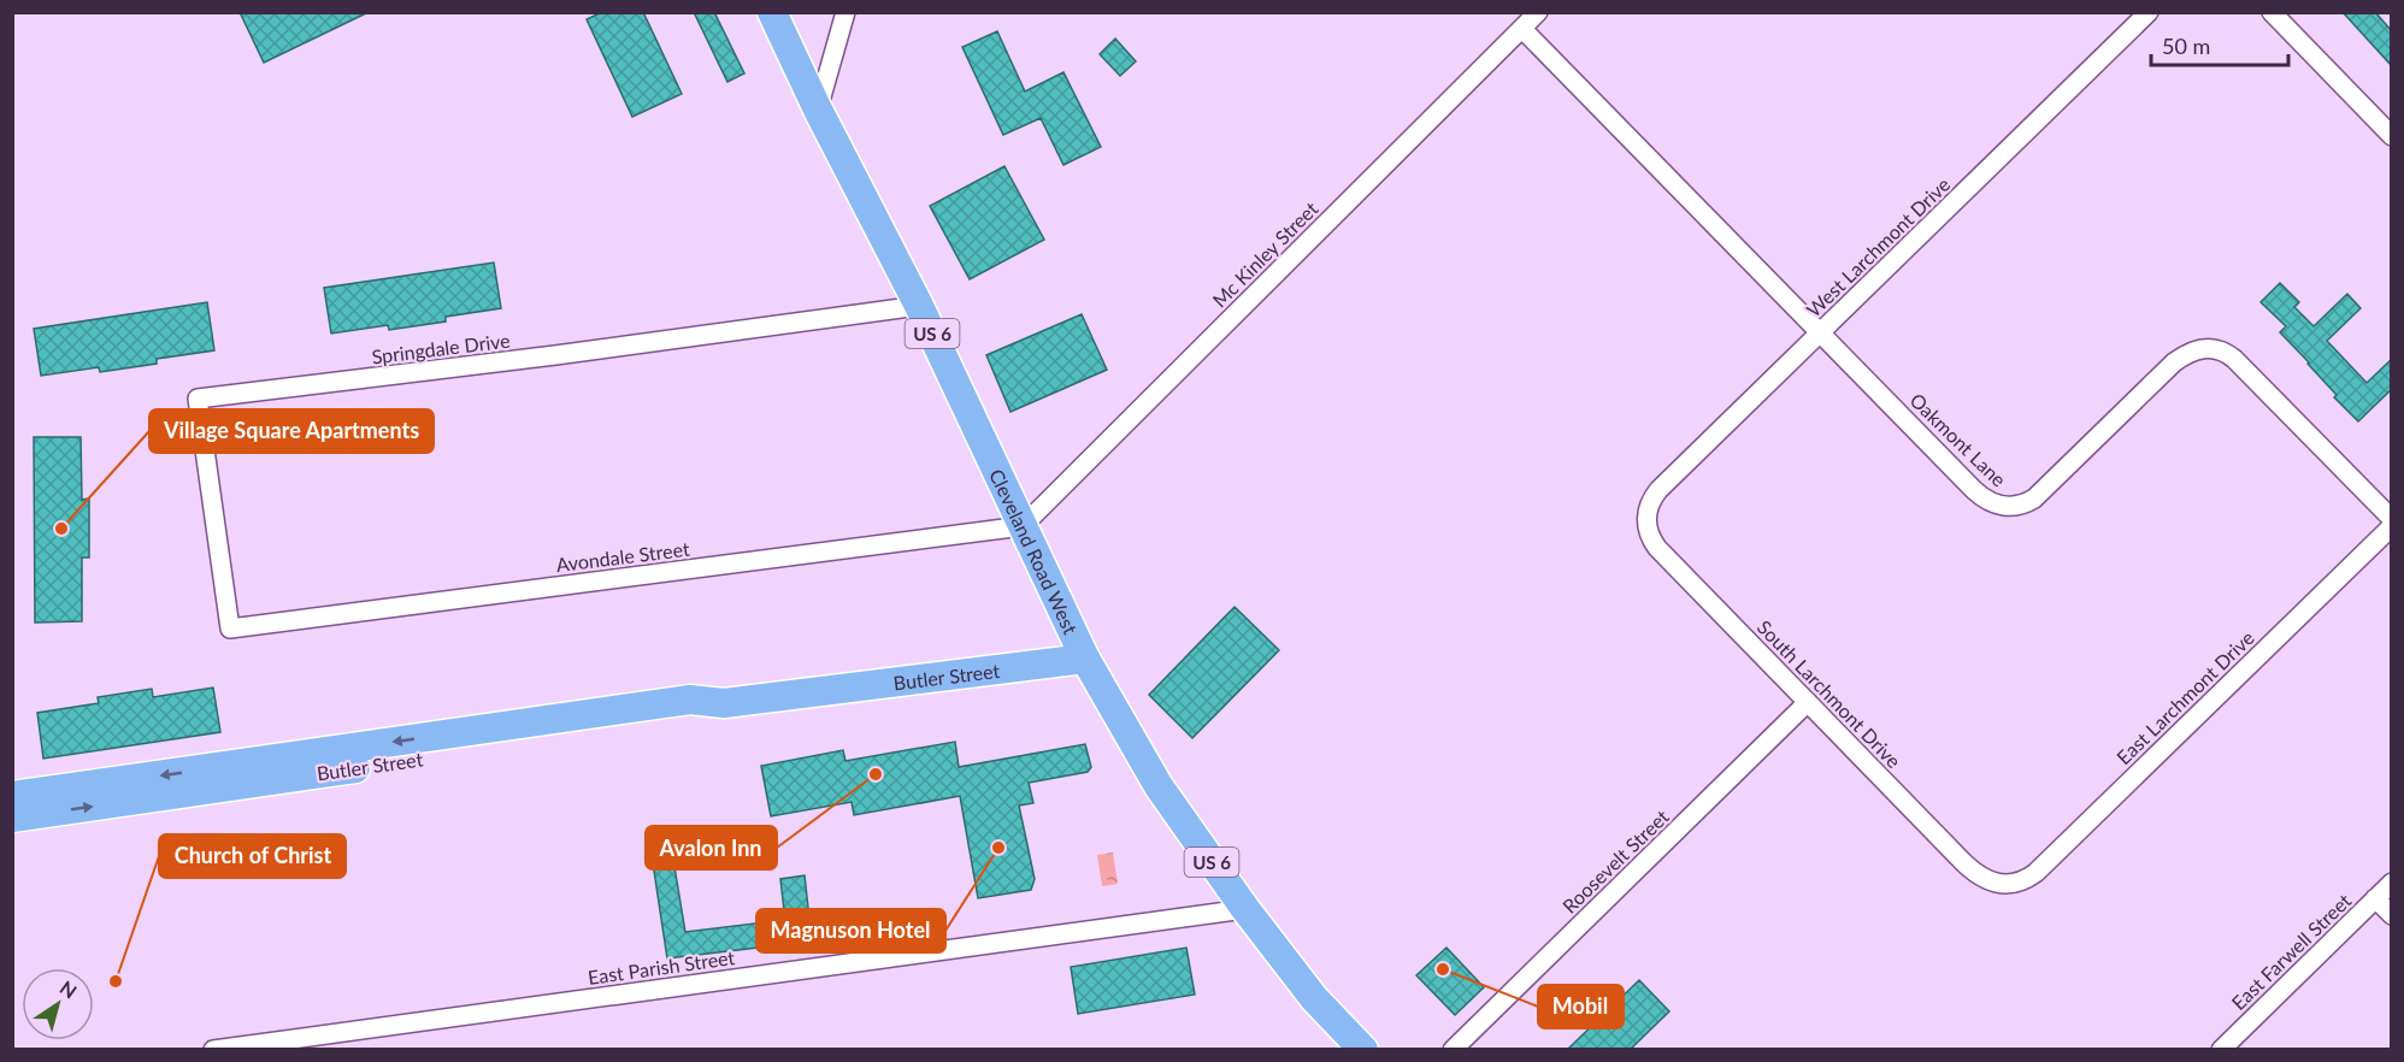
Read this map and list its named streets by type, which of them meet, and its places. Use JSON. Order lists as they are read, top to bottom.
{
  "streets": {
    "main road": ["US 6", "Cleveland Road West", "Butler Street"],
    "street": [
      "West Larchmont Drive",
      "Mc Kinley Street",
      "Springdale Drive",
      "Oakmont Lane",
      "Avondale Street",
      "South Larchmont Drive",
      "East Larchmont Drive",
      "Roosevelt Street",
      "East Farwell Street",
      "East Parish Street"
    ]
  },
  "crossings": [
    ["West Larchmont Drive", "Oakmont Lane"],
    ["West Larchmont Drive", "South Larchmont Drive"],
    ["Mc Kinley Street", "Oakmont Lane"],
    ["Mc Kinley Street", "Cleveland Road West"],
    ["Mc Kinley Street", "Avondale Street"],
    ["Springdale Drive", "Cleveland Road West"],
    ["Springdale Drive", "Avondale Street"],
    ["Cleveland Road West", "Avondale Street"],
    ["Cleveland Road West", "Butler Street"],
    ["Cleveland Road West", "East Parish Street"],
    ["South Larchmont Drive", "East Larchmont Drive"],
    ["South Larchmont Drive", "Roosevelt Street"]
  ],
  "places": [
    "Village Square Apartments",
    "Avalon Inn",
    "Magnuson Hotel",
    "Mobil",
    "Church of Christ"
  ],
  "scale_bar": "50 m",
  "north": "top right"
}
